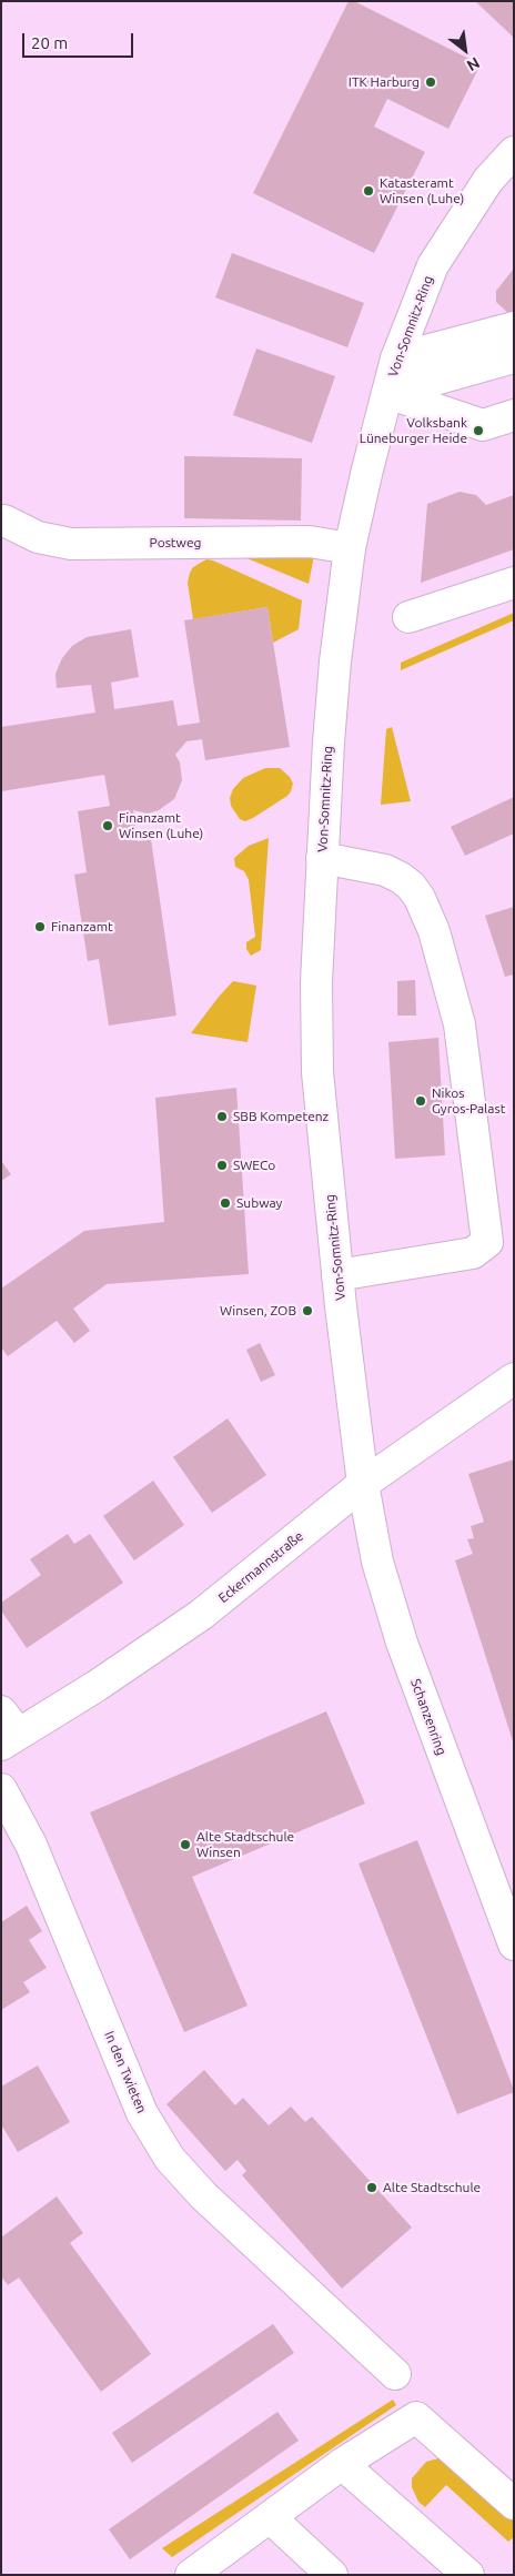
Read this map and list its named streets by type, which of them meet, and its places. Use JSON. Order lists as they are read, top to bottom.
{
  "streets": {
    "main road": [
      "Von-Somnitz-Ring",
      "Postweg",
      "Eckermannstraße",
      "Schanzenring",
      "In den Twieten"
    ]
  },
  "crossings": [
    ["Von-Somnitz-Ring", "Postweg"],
    ["Von-Somnitz-Ring", "Eckermannstraße"],
    ["Von-Somnitz-Ring", "Schanzenring"],
    ["Eckermannstraße", "Schanzenring"]
  ],
  "places": [
    "ITK Harburg",
    "Katasteramt Winsen (Luhe)",
    "Volksbank Lüneburger Heide",
    "Finanzamt Winsen (Luhe)",
    "Finanzamt",
    "Nikos Gyros-Palast",
    "SBB Kompetenz",
    "SWECo",
    "Subway",
    "Winsen, ZOB",
    "Alte Stadtschule Winsen",
    "Alte Stadtschule"
  ],
  "scale_bar": "20 m",
  "north": "bottom right"
}
